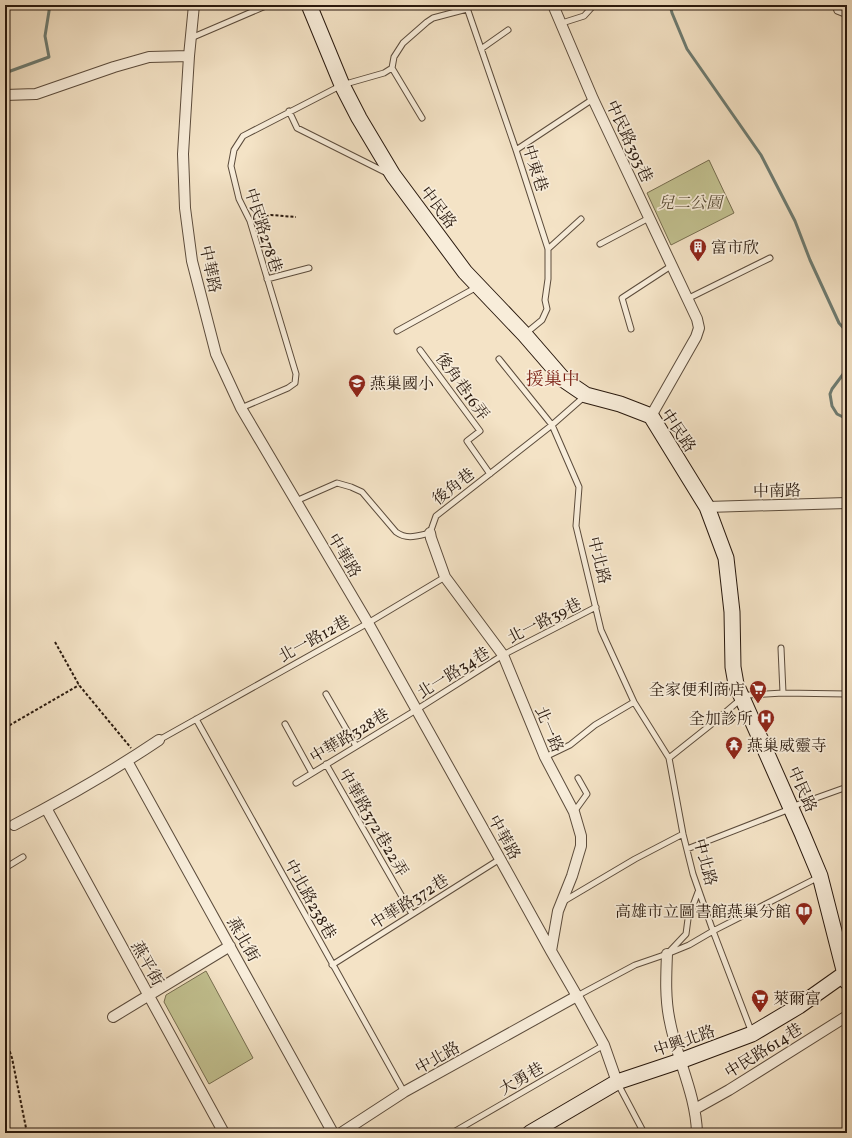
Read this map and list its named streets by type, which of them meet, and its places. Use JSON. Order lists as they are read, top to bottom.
{
  "streets": {
    "street": [
      "中民路393巷",
      "中民路",
      "中華路",
      "中南路",
      "中北路",
      "北一路",
      "燕北街",
      "燕平街",
      "中興北路",
      "中民路614巷"
    ],
    "lane": [
      "中東巷",
      "中民路278巷",
      "後角巷16弄",
      "後角巷",
      "北一路39巷",
      "北一路12巷",
      "北一路34巷",
      "中華路328巷",
      "中華路372巷22弄",
      "中北路238巷",
      "中華路372巷",
      "大勇巷"
    ]
  },
  "crossings": [
    ["中民路393巷", "中民路"],
    ["中東巷", "中民路"],
    ["中民路", "中民路278巷"],
    ["中民路", "後角巷"],
    ["中民路", "中南路"],
    ["中民路", "中興北路"],
    ["中民路278巷", "中華路"],
    ["中華路", "中北路"],
    ["中華路", "北一路12巷"],
    ["中華路", "北一路34巷"],
    ["中華路", "北一路"],
    ["中華路", "中華路328巷"],
    ["中華路", "中華路372巷"],
    ["中華路", "中興北路"],
    ["中華路", "大勇巷"],
    ["後角巷16弄", "後角巷"],
    ["後角巷", "中北路"],
    ["後角巷", "北一路"],
    ["中北路", "北一路39巷"],
    ["中北路", "中北路238巷"],
    ["北一路39巷", "北一路34巷"],
    ["北一路39巷", "北一路"],
    ["北一路12巷", "北一路"],
    ["北一路12巷", "中北路238巷"],
    ["北一路34巷", "北一路"],
    ["北一路34巷", "中華路328巷"],
    ["中華路328巷", "中華路372巷22弄"],
    ["中華路372巷22弄", "中華路372巷"],
    ["中北路238巷", "中華路372巷"]
  ],
  "districts": ["援巢中"],
  "parks": ["兒二公園"],
  "places": {
    "building": ["富市欣"],
    "school or university": ["燕巢國小"],
    "supermarket": ["全家便利商店", "萊爾富"],
    "hospital": ["全加診所"],
    "temple": ["燕巢威靈寺"],
    "library": ["高雄市立圖書館燕巢分館"]
  }
}
